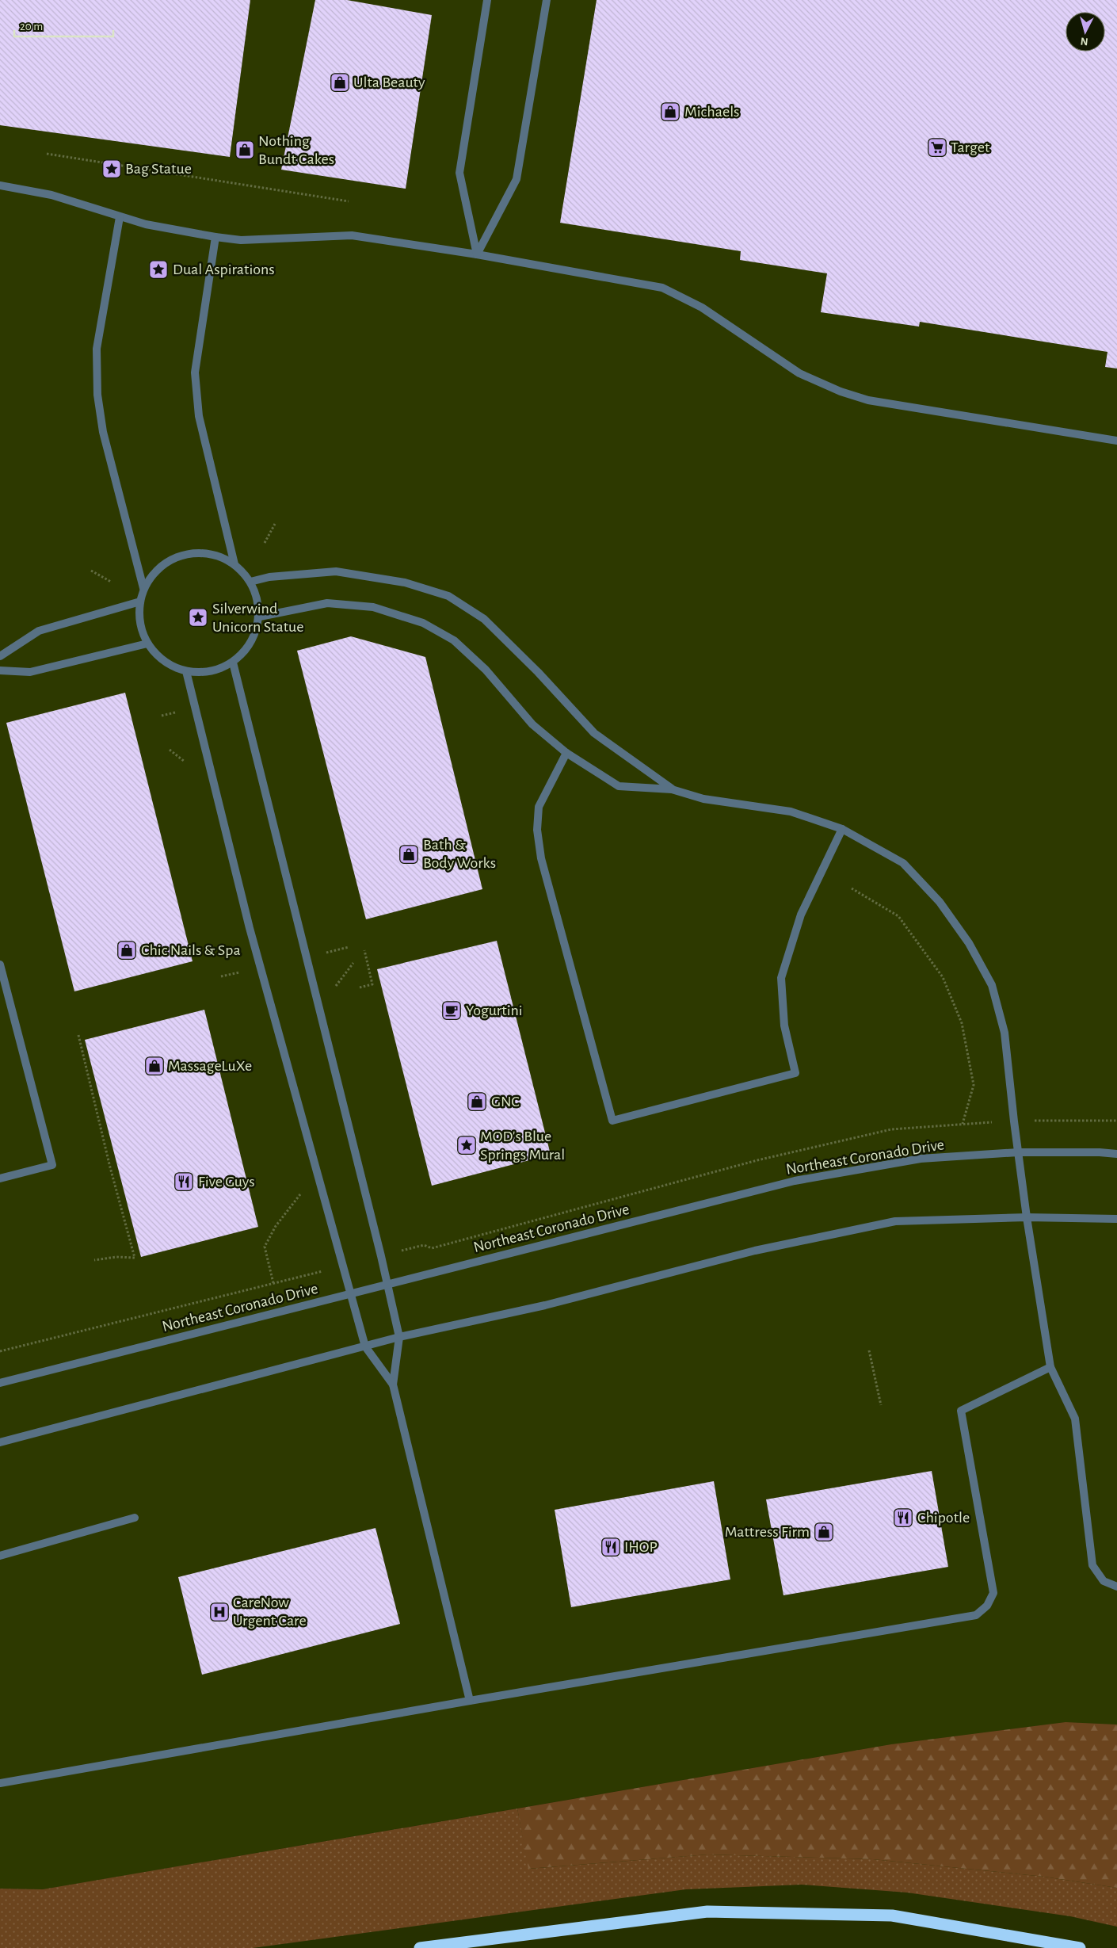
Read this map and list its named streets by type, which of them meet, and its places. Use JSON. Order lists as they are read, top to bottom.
{
  "streets": {
    "street": ["Northeast Coronado Drive"]
  },
  "places": {
    "shop": [
      "Ulta Beauty",
      "Michaels",
      "Nothing Bundt Cakes",
      "Bath & Body Works",
      "Chic Nails & Spa",
      "MassageLuXe",
      "GNC",
      "Mattress Firm"
    ],
    "supermarket": ["Target"],
    "place": [
      "Bag Statue",
      "Dual Aspirations",
      "Silverwind Unicorn Statue",
      "MOD's Blue Springs Mural"
    ],
    "cafe": ["Yogurtini"],
    "restaurant": ["Five Guys", "Chipotle", "IHOP"],
    "hospital": ["CareNow Urgent Care"]
  },
  "scale_bar": "20 m",
  "north": "bottom"
}
